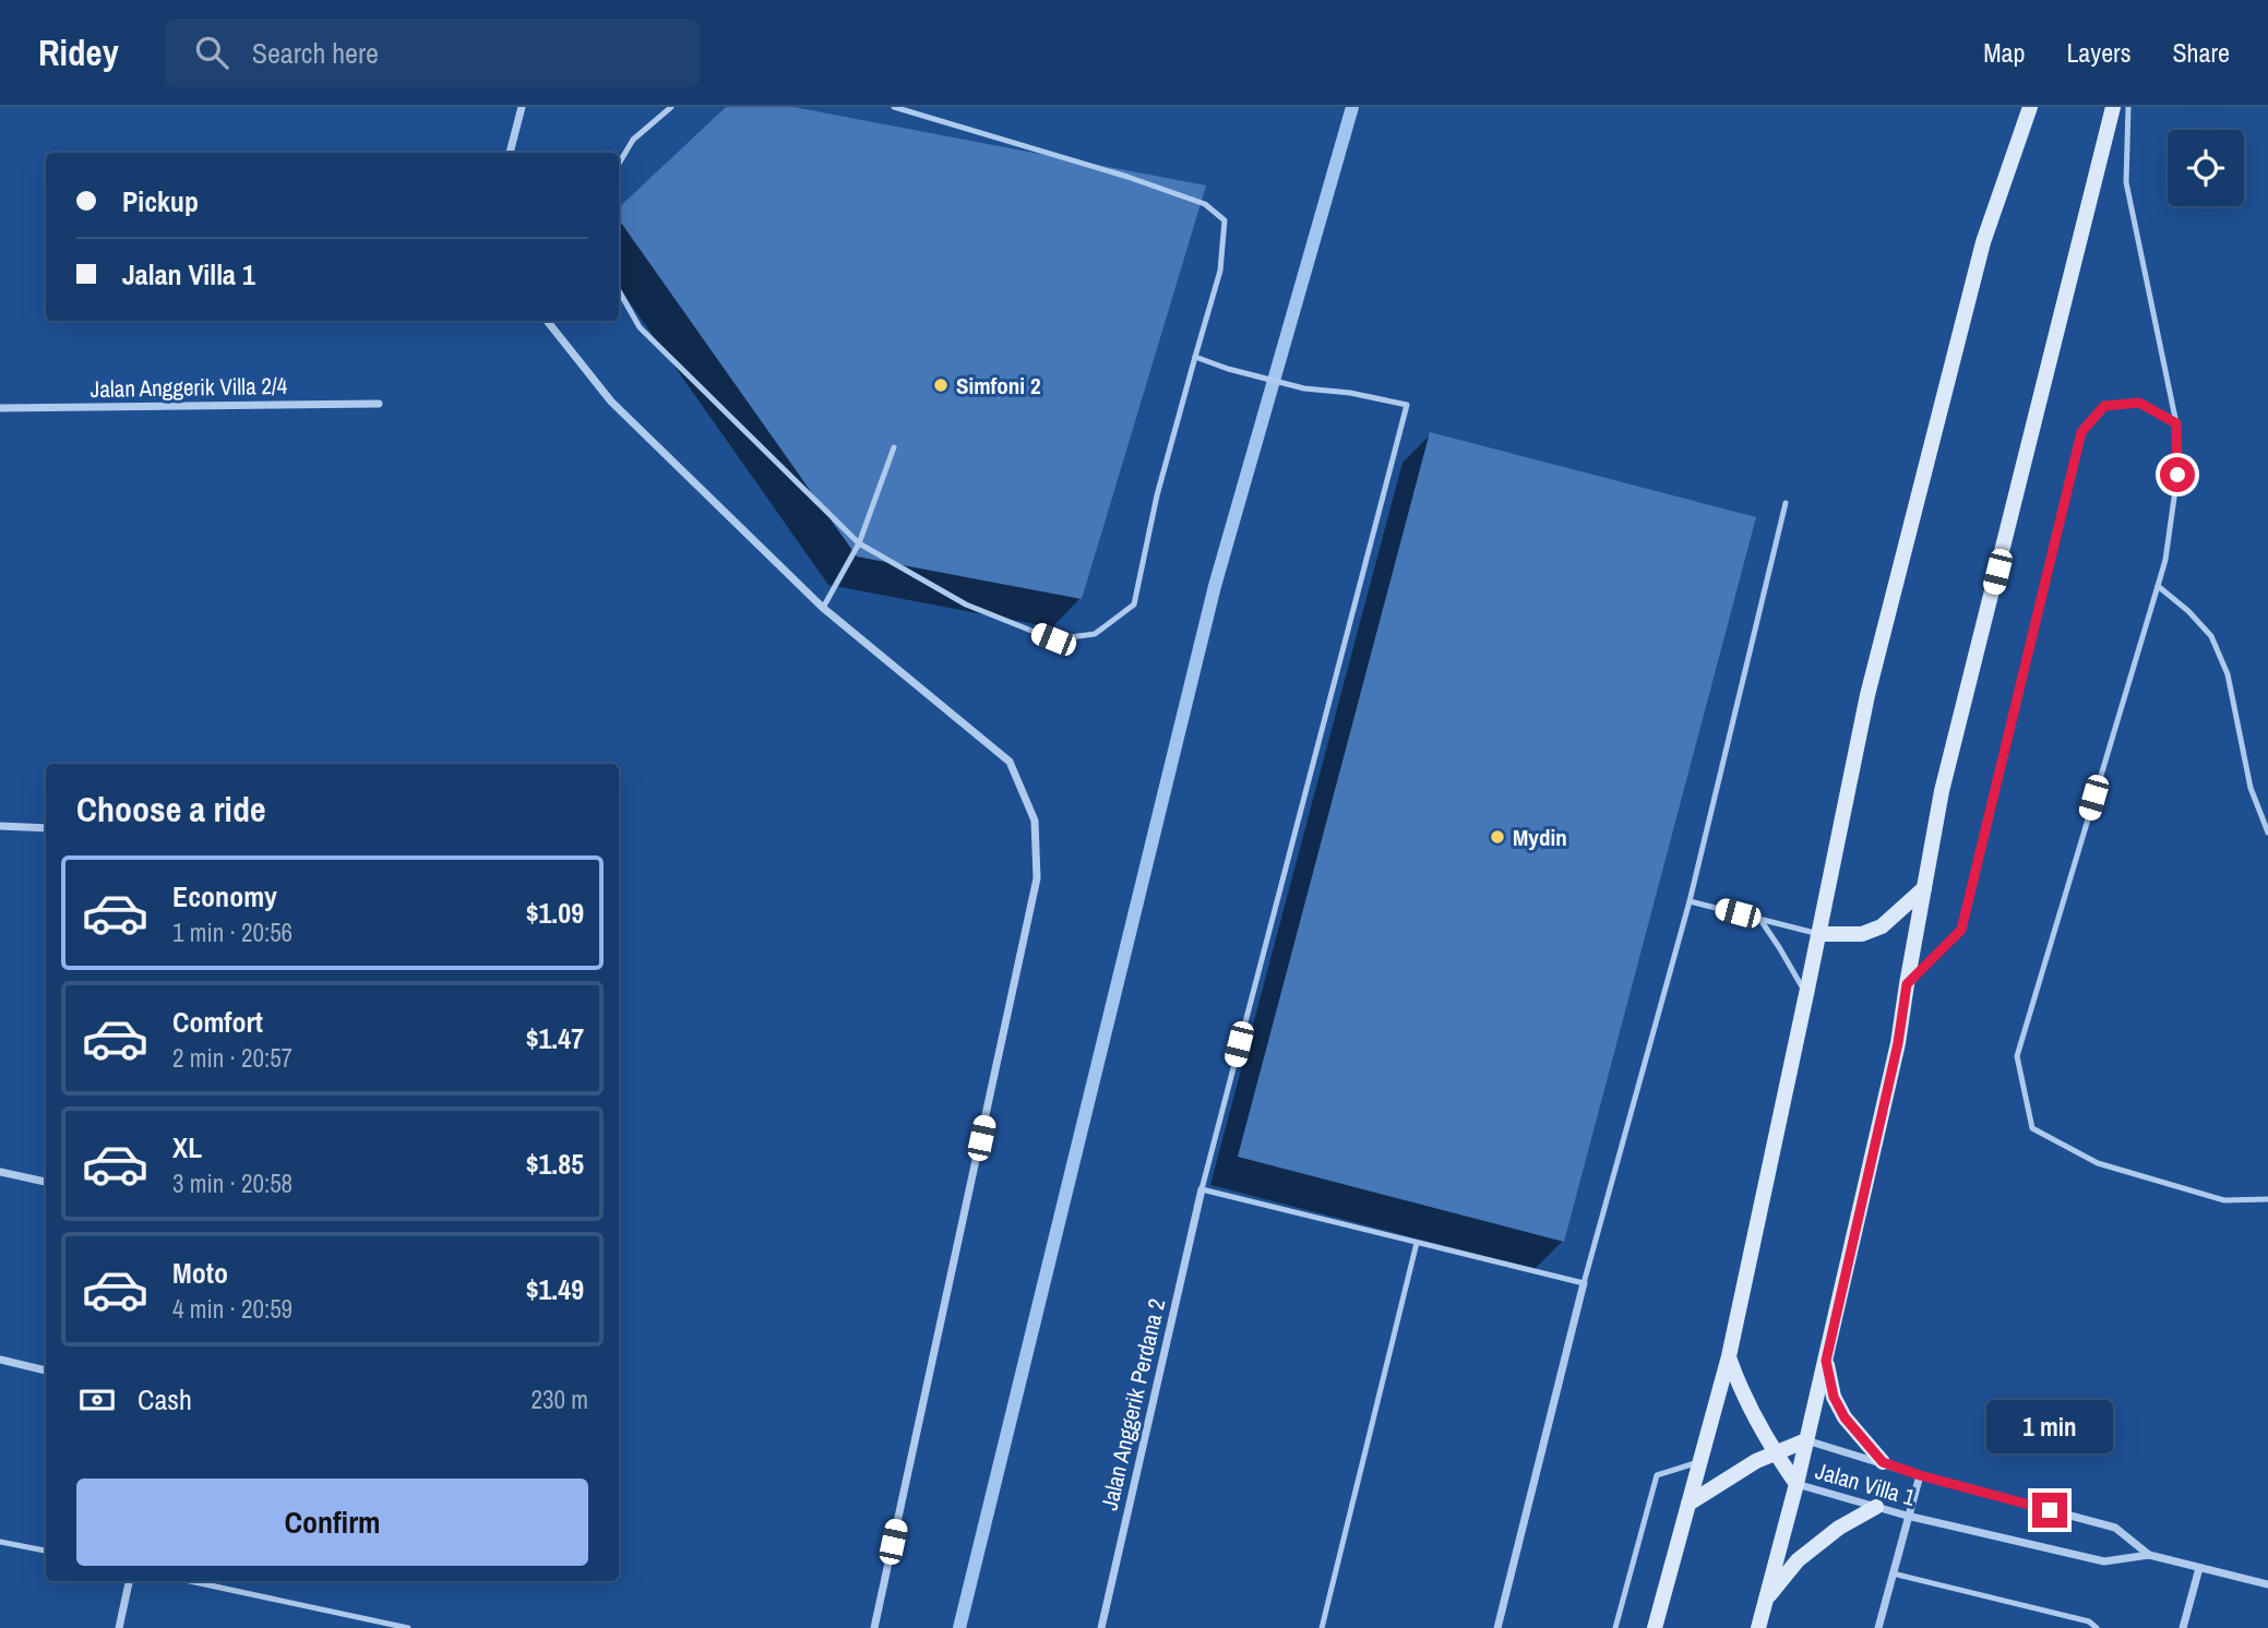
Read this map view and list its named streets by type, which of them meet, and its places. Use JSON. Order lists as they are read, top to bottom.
{
  "streets": {
    "street": ["Jalan Anggerik Villa 2/4", "Jalan Anggerik Perdana 2", "Jalan Villa 1"]
  },
  "places": ["Simfoni 2", "Mydin"],
  "page": {
    "header": "Ridey",
    "search": "Search here",
    "nav": ["Map", "Layers", "Share"],
    "banner": ["Pickup", "Jalan Villa 1"],
    "heading": "Choose a ride",
    "list": [
      {
        "name": "Economy",
        "note": "1 min · 20:56",
        "value": "$1.09"
      },
      {
        "name": "Comfort",
        "note": "2 min · 20:57",
        "value": "$1.47"
      },
      {
        "name": "XL",
        "note": "3 min · 20:58",
        "value": "$1.85"
      },
      {
        "name": "Moto",
        "note": "4 min · 20:59",
        "value": "$1.49"
      }
    ],
    "pay": ["Cash", "230 m"],
    "bubble": "1 min",
    "buttons": "Confirm"
  }
}
